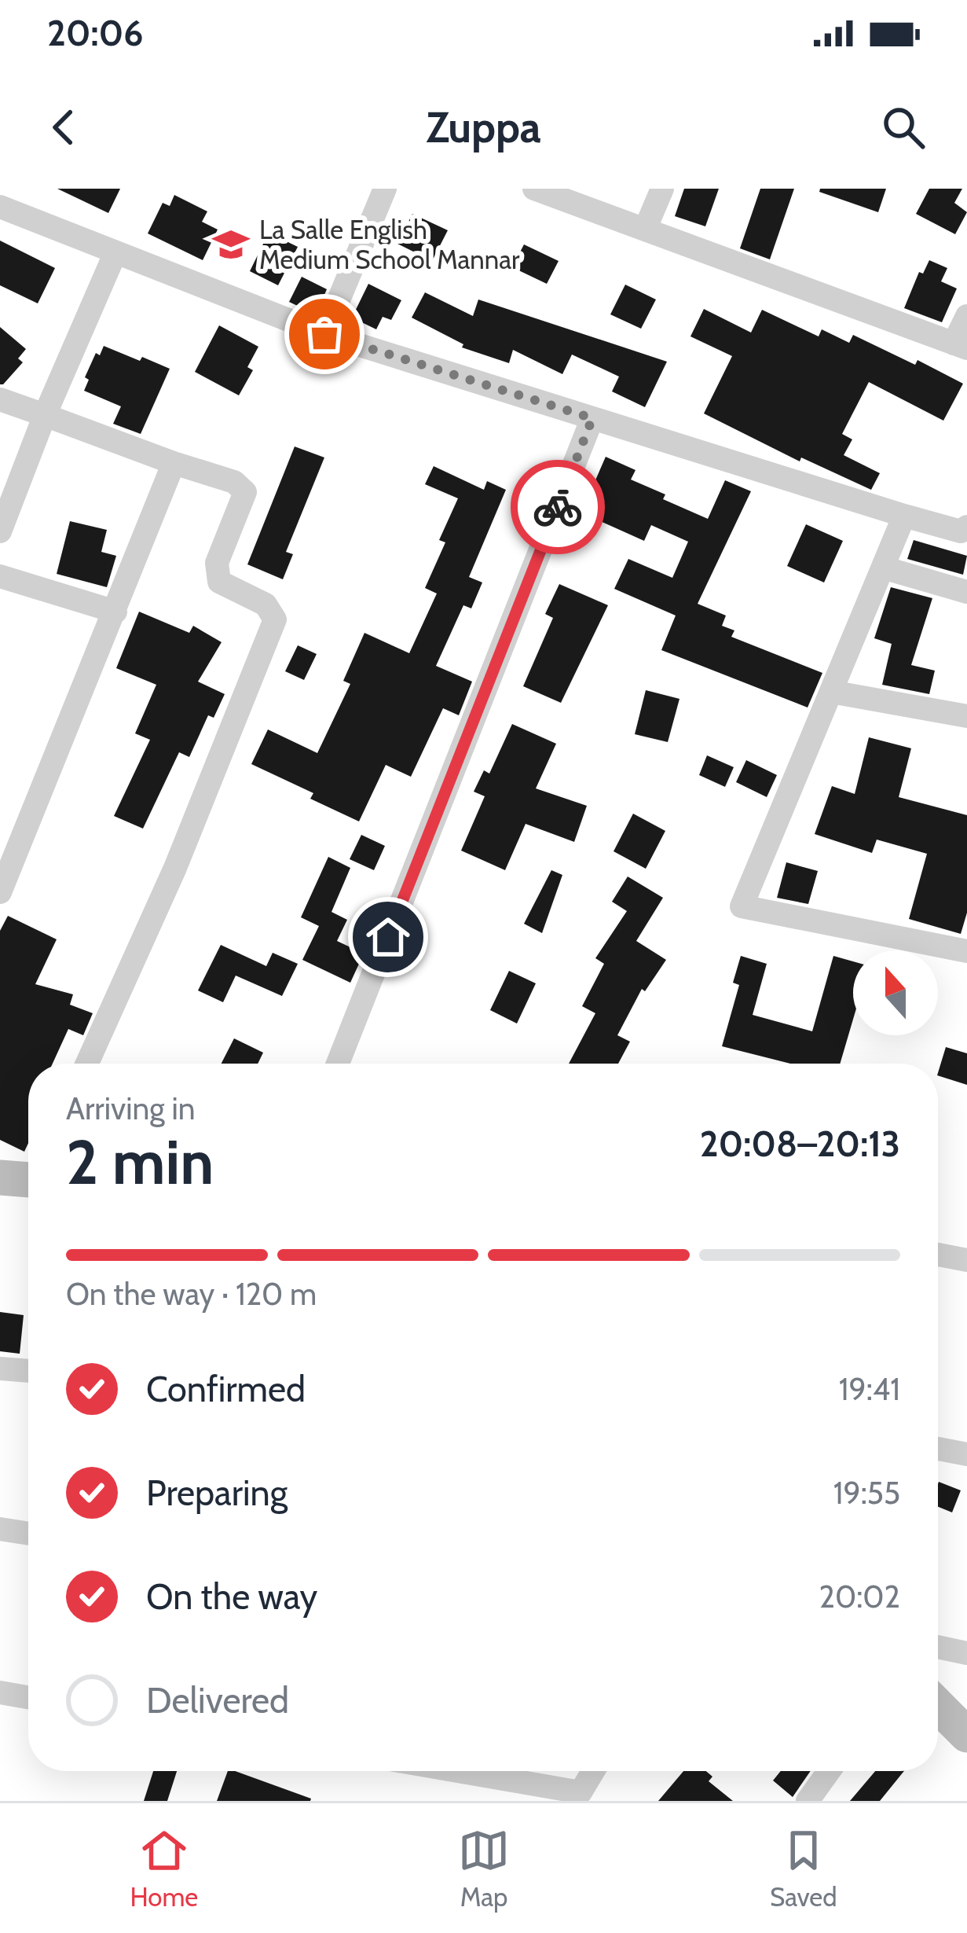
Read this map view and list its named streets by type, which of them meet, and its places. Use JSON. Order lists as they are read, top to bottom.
{
  "places": {
    "school or university": ["La Salle English Medium School Mannar"]
  },
  "north": "top",
  "page": {
    "status": "20:06",
    "header": "Zuppa",
    "heading": ["2 min", "Arriving in", "20:08–20:13"],
    "bar": "On the way · 120 m",
    "list": [
      ["Confirmed", "19:41"],
      ["Preparing", "19:55"],
      ["On the way", "20:02"],
      "Delivered"
    ],
    "tabs": ["Home", "Map", "Saved"]
  }
}
